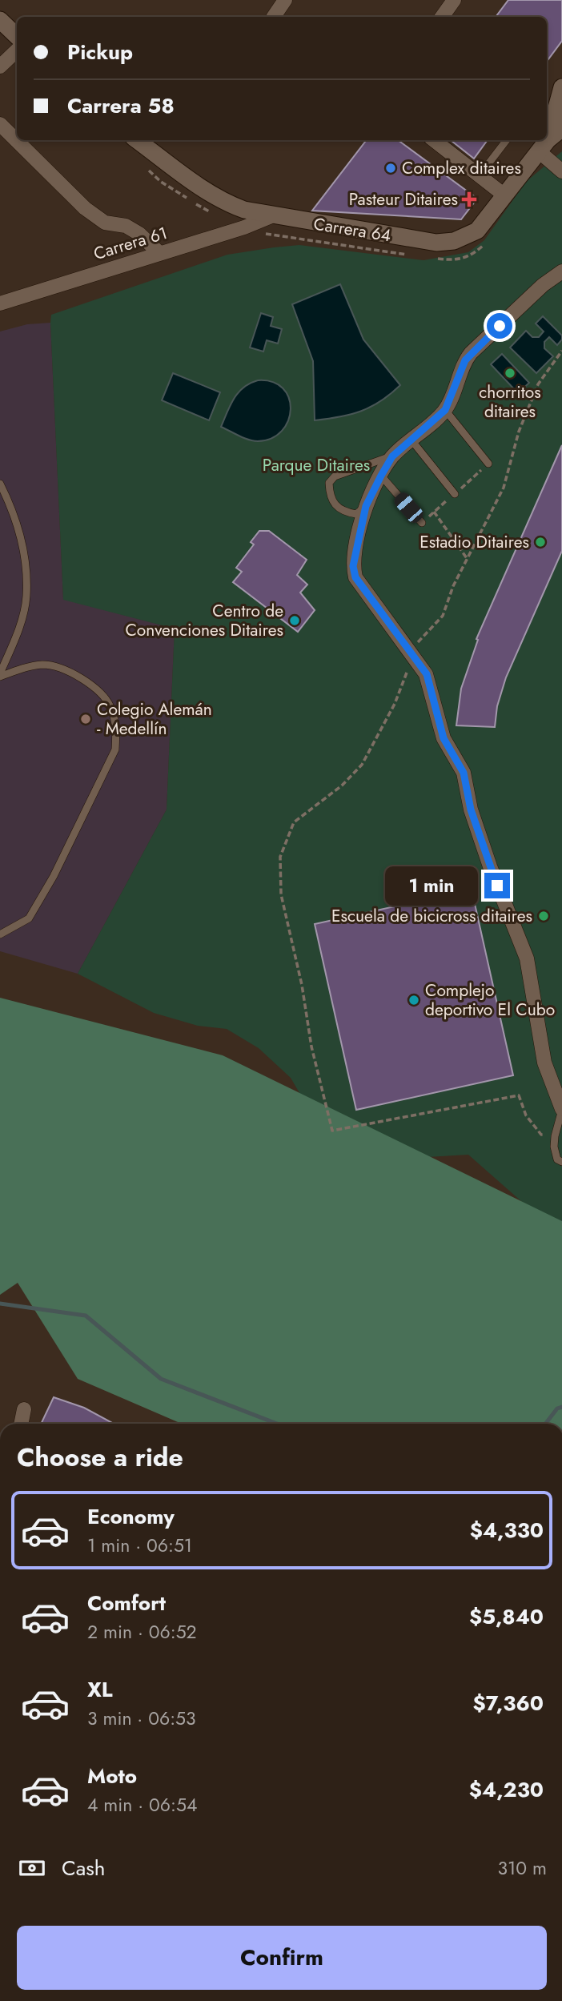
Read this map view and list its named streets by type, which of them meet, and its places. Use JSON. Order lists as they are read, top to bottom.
{
  "streets": {
    "street": ["Carrera 64", "Carrera 61"]
  },
  "crossings": [
    ["Carrera 64", "Carrera 61"]
  ],
  "parks": ["Parque Ditaires"],
  "places": {
    "other": [
      "Complex ditaires",
      "chorritos ditaires",
      "Estadio Ditaires",
      "Centro de Convenciones Ditaires",
      "Colegio Alemán - Medellín",
      "Escuela de bicicross ditaires",
      "Complejo deportivo El Cubo"
    ],
    "health": ["Pasteur Ditaires"]
  },
  "page": {
    "banner": ["Pickup", "Carrera 58"],
    "bubble": "1 min",
    "heading": "Choose a ride",
    "list": [
      {
        "name": "Economy",
        "note": "1 min · 06:51",
        "value": "$4,330"
      },
      {
        "name": "Comfort",
        "note": "2 min · 06:52",
        "value": "$5,840"
      },
      {
        "name": "XL",
        "note": "3 min · 06:53",
        "value": "$7,360"
      },
      {
        "name": "Moto",
        "note": "4 min · 06:54",
        "value": "$4,230"
      }
    ],
    "pay": ["Cash", "310 m"],
    "buttons": "Confirm"
  }
}
